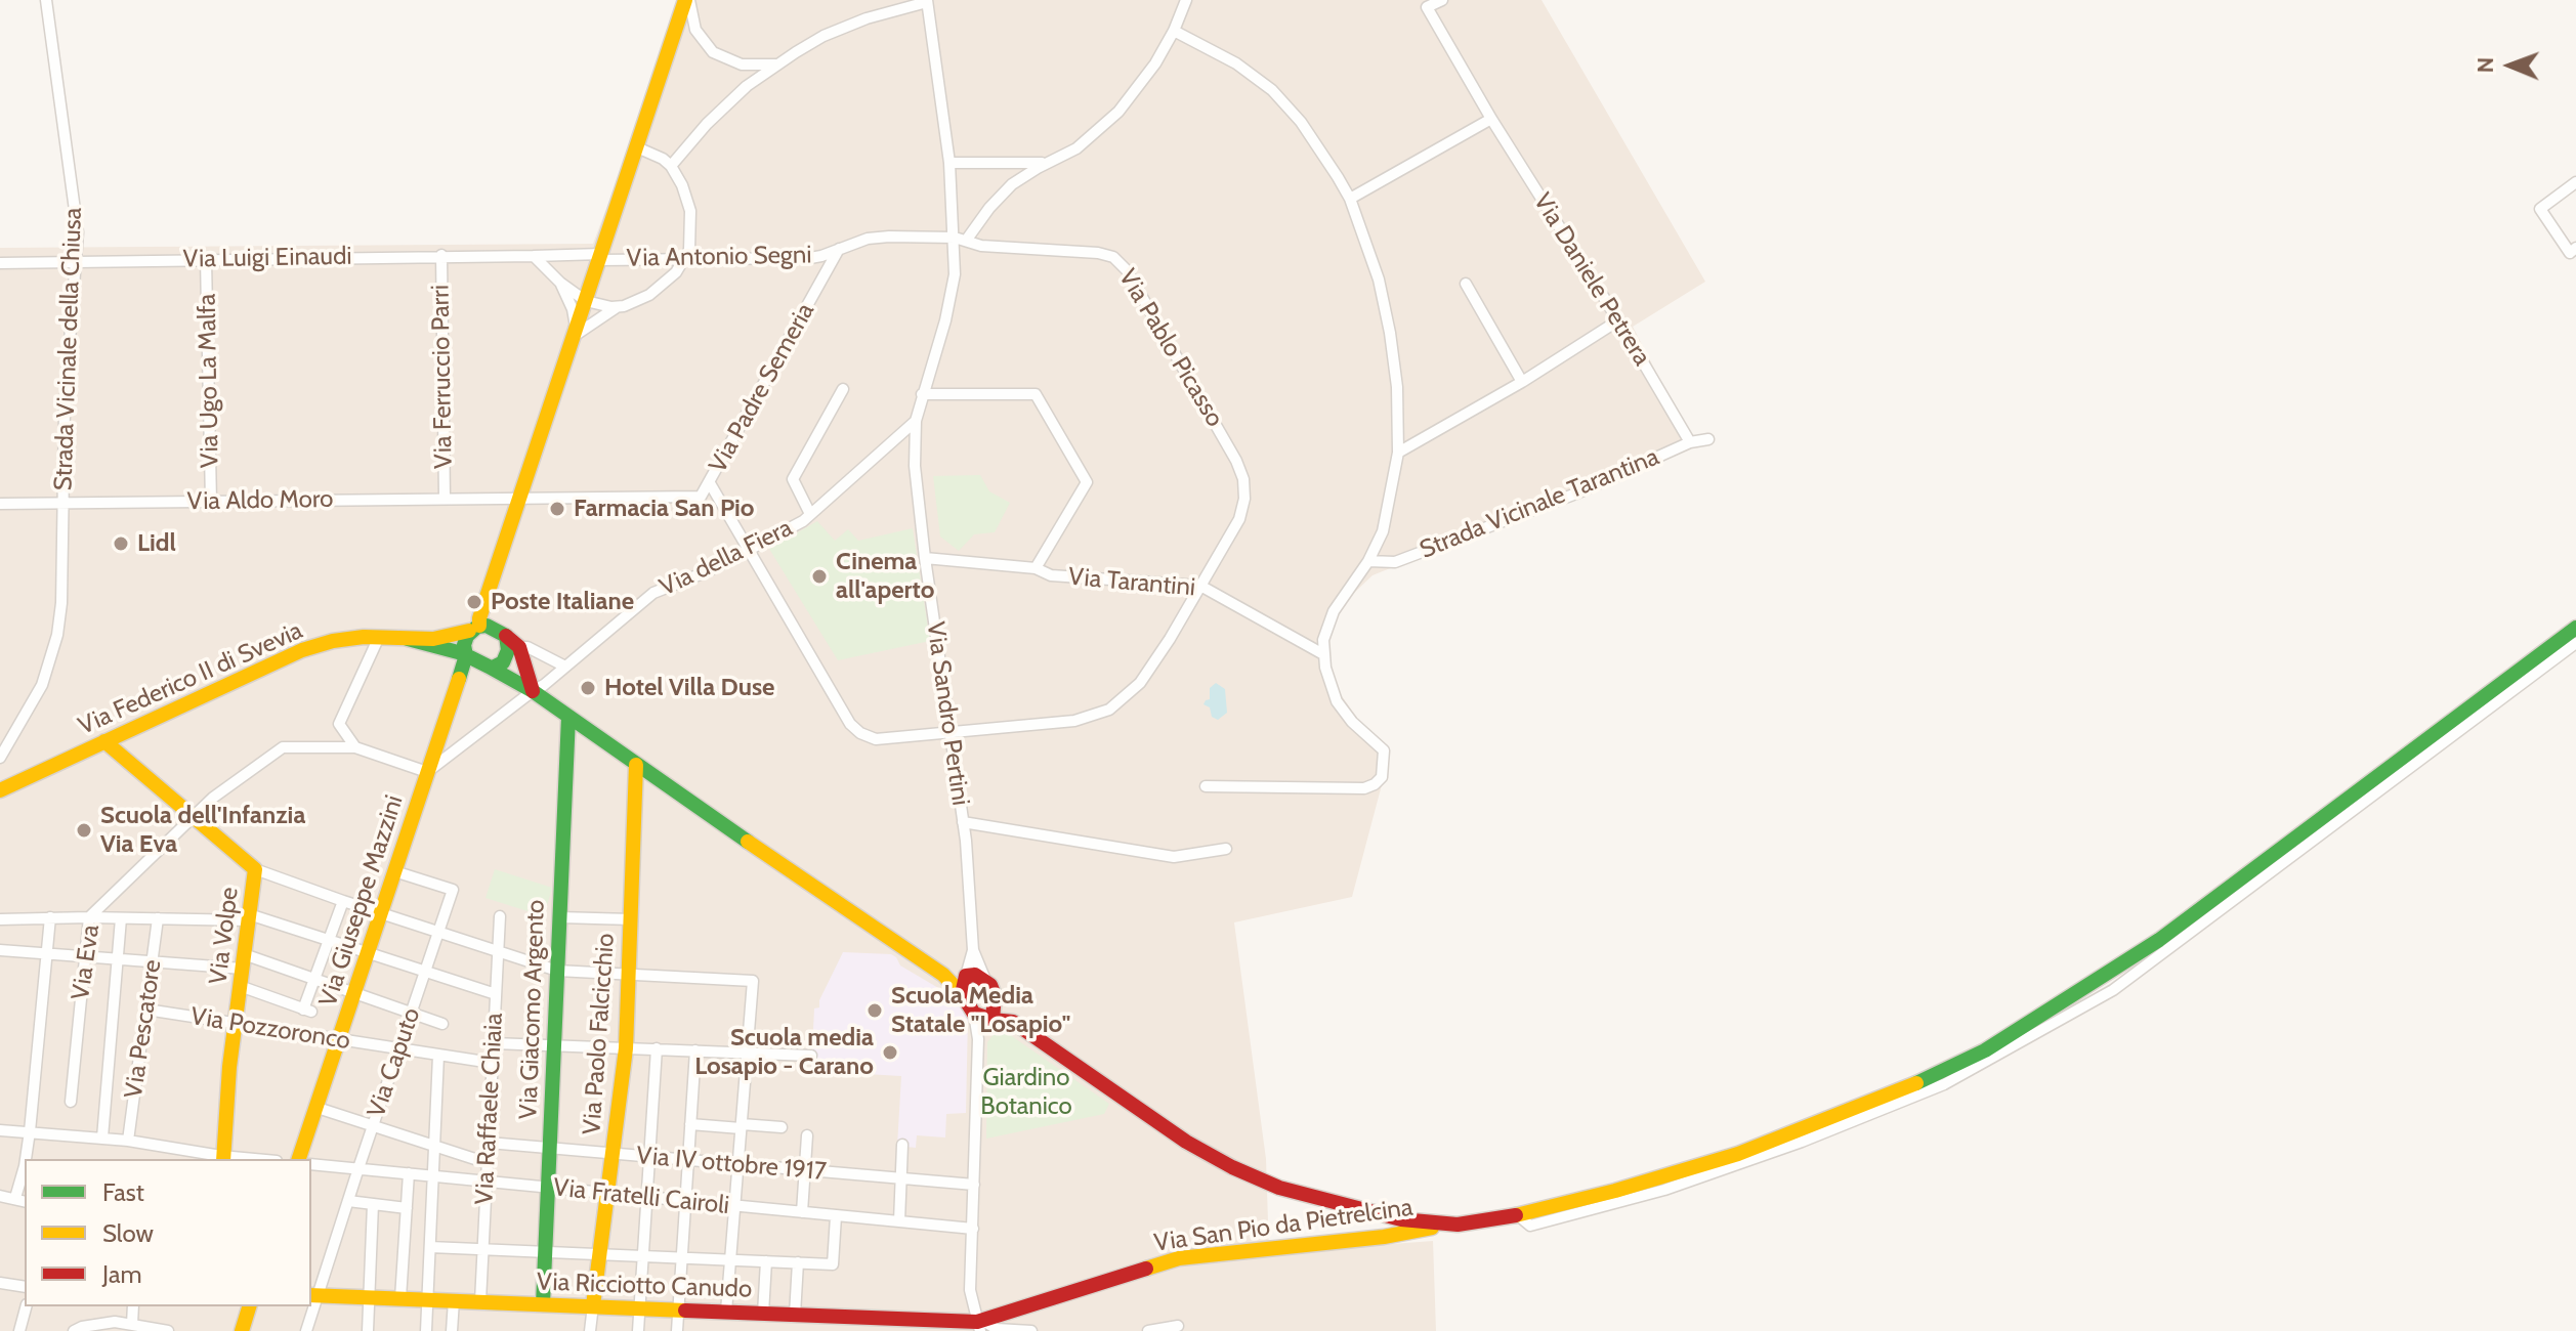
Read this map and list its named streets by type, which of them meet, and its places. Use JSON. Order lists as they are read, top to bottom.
{
  "streets": {
    "main road": [
      "Via Federico II di Svevia",
      "Via Giuseppe Mazzini",
      "Via Volpe",
      "Via Giacomo Argento",
      "Via Paolo Falcicchio",
      "Via San Pio da Pietrelcina",
      "Via Ricciotto Canudo"
    ],
    "street": [
      "Via Antonio Segni",
      "Via Luigi Einaudi",
      "Via Daniele Petrera",
      "Via Pablo Picasso",
      "Strada Vicinale della Chiusa",
      "Via Ferruccio Parri",
      "Via Ugo La Malfa",
      "Via Padre Semeria",
      "Via Aldo Moro",
      "Strada Vicinale Tarantina",
      "Via della Fiera",
      "Via Tarantini",
      "Via Sandro Pertini",
      "Via Eva",
      "Via Pescatore",
      "Via Pozzoronco",
      "Via Caputo",
      "Via Raffaele Chiaia",
      "Via IV ottobre 1917",
      "Via Fratelli Cairoli"
    ]
  },
  "crossings": [
    ["Via Antonio Segni", "Via Luigi Einaudi"],
    ["Via Antonio Segni", "Via Pablo Picasso"],
    ["Via Antonio Segni", "Via Padre Semeria"],
    ["Via Luigi Einaudi", "Strada Vicinale della Chiusa"],
    ["Via Luigi Einaudi", "Via Ferruccio Parri"],
    ["Via Luigi Einaudi", "Via Ugo La Malfa"],
    ["Via Daniele Petrera", "Strada Vicinale Tarantina"],
    ["Via Pablo Picasso", "Via Padre Semeria"],
    ["Via Pablo Picasso", "Via della Fiera"],
    ["Via Pablo Picasso", "Via Tarantini"],
    ["Via Pablo Picasso", "Via Sandro Pertini"],
    ["Strada Vicinale della Chiusa", "Via Aldo Moro"],
    ["Via Ferruccio Parri", "Via Aldo Moro"],
    ["Via Ugo La Malfa", "Via Aldo Moro"],
    ["Via Padre Semeria", "Via Aldo Moro"],
    ["Via della Fiera", "Via Tarantini"],
    ["Via della Fiera", "Via Sandro Pertini"],
    ["Via della Fiera", "Via Giuseppe Mazzini"],
    ["Via della Fiera", "Via Eva"],
    ["Via Tarantini", "Via Sandro Pertini"],
    ["Via Federico II di Svevia", "Via Giuseppe Mazzini"],
    ["Via Federico II di Svevia", "Via Volpe"],
    ["Via Giuseppe Mazzini", "Via Eva"],
    ["Via Giuseppe Mazzini", "Via Pozzoronco"],
    ["Via Giuseppe Mazzini", "Via Caputo"],
    ["Via Volpe", "Via Eva"],
    ["Via Volpe", "Via Pozzoronco"],
    ["Via Giacomo Argento", "Via IV ottobre 1917"],
    ["Via Giacomo Argento", "Via Fratelli Cairoli"],
    ["Via Giacomo Argento", "Via Ricciotto Canudo"],
    ["Via Pescatore", "Via Pozzoronco"],
    ["Via Pozzoronco", "Via Caputo"],
    ["Via Pozzoronco", "Via Raffaele Chiaia"],
    ["Via Paolo Falcicchio", "Via IV ottobre 1917"],
    ["Via Paolo Falcicchio", "Via Fratelli Cairoli"],
    ["Via Paolo Falcicchio", "Via Ricciotto Canudo"],
    ["Via Caputo", "Via Fratelli Cairoli"],
    ["Via Caputo", "Via Ricciotto Canudo"],
    ["Via Raffaele Chiaia", "Via IV ottobre 1917"],
    ["Via Raffaele Chiaia", "Via Fratelli Cairoli"],
    ["Via Raffaele Chiaia", "Via Ricciotto Canudo"],
    ["Via San Pio da Pietrelcina", "Via Ricciotto Canudo"]
  ],
  "parks": ["Giardino Botanico"],
  "places": [
    "Farmacia San Pio",
    "Lidl",
    "Cinema all'aperto",
    "Poste Italiane",
    "Hotel Villa Duse",
    "Scuola dell'Infanzia Via Eva",
    "Scuola Media Statale \"Losapio\"",
    "Scuola media Losapio - Carano"
  ],
  "legend": ["Fast", "Slow", "Jam"],
  "north": "left"
}
